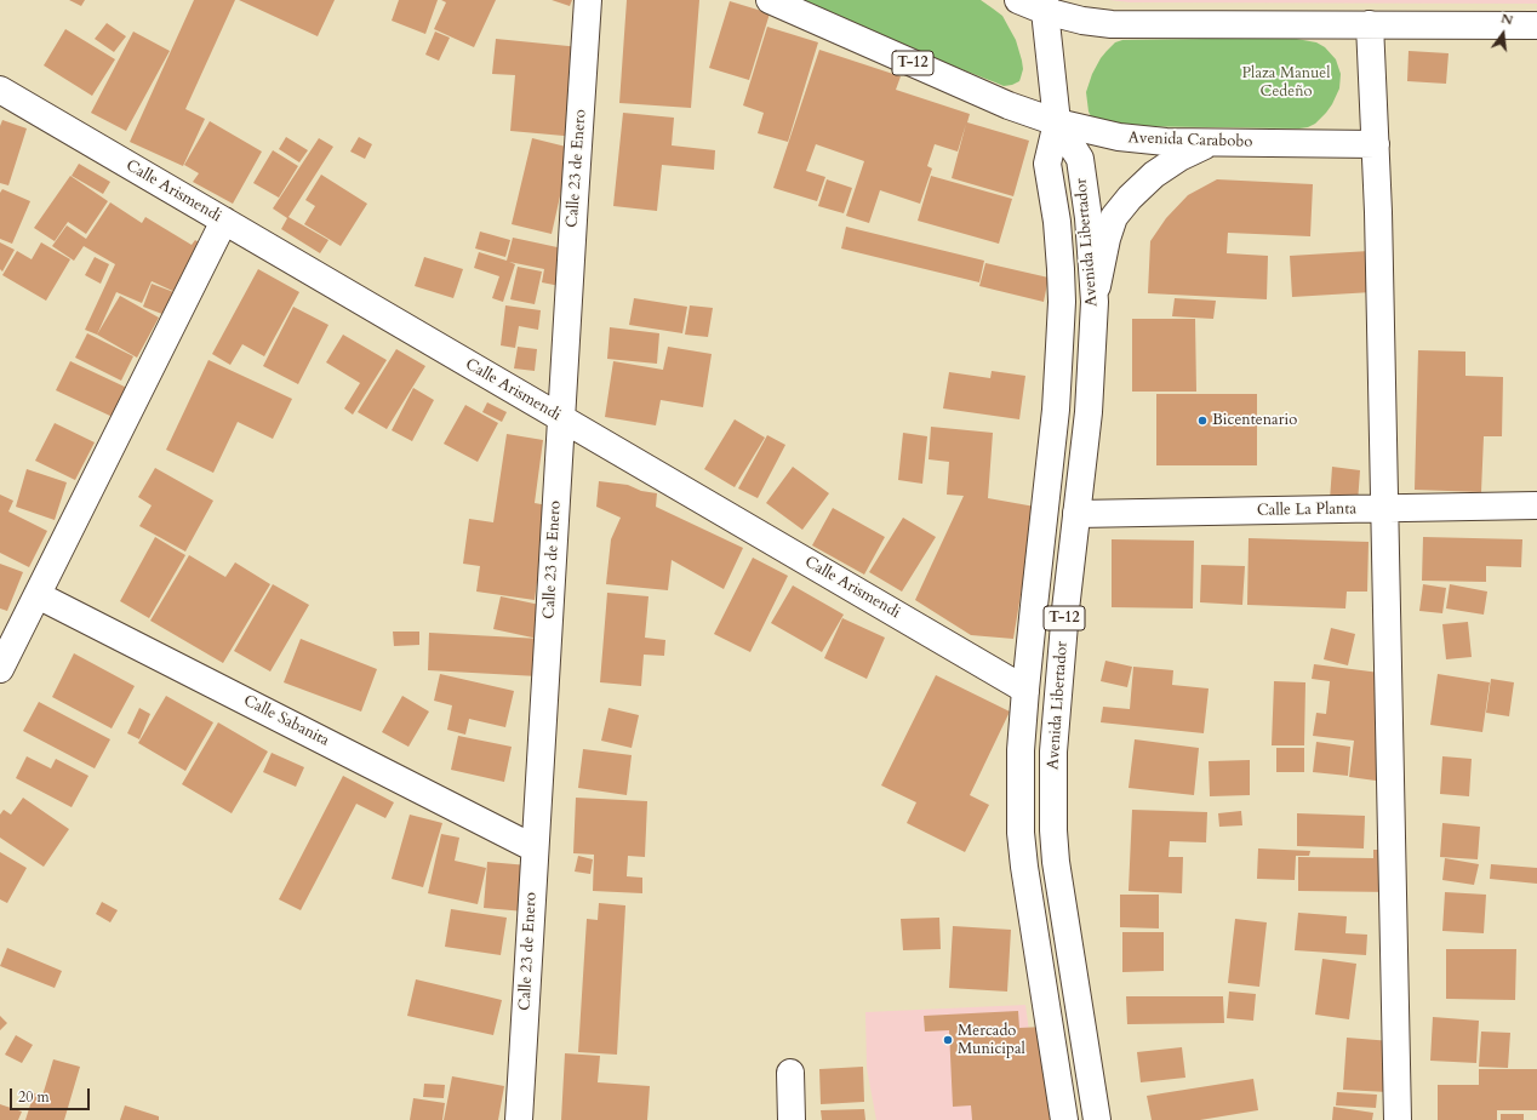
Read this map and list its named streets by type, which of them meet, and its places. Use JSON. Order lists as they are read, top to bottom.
{
  "streets": {
    "main road": [
      "T-12",
      "Avenida Carabobo",
      "Calle 23 de Enero",
      "Calle Arismendi",
      "Avenida Libertador",
      "Calle La Planta",
      "Calle Sabanita"
    ]
  },
  "crossings": [
    ["Avenida Carabobo", "Avenida Libertador"],
    ["Calle 23 de Enero", "Calle Arismendi"],
    ["Calle 23 de Enero", "Calle Sabanita"],
    ["Calle Arismendi", "Avenida Libertador"],
    ["Avenida Libertador", "Calle La Planta"]
  ],
  "parks": ["Plaza Manuel Cedeño"],
  "places": ["Bicentenario", "Mercado Municipal"],
  "scale_bar": "20 m",
  "north": "top"
}
